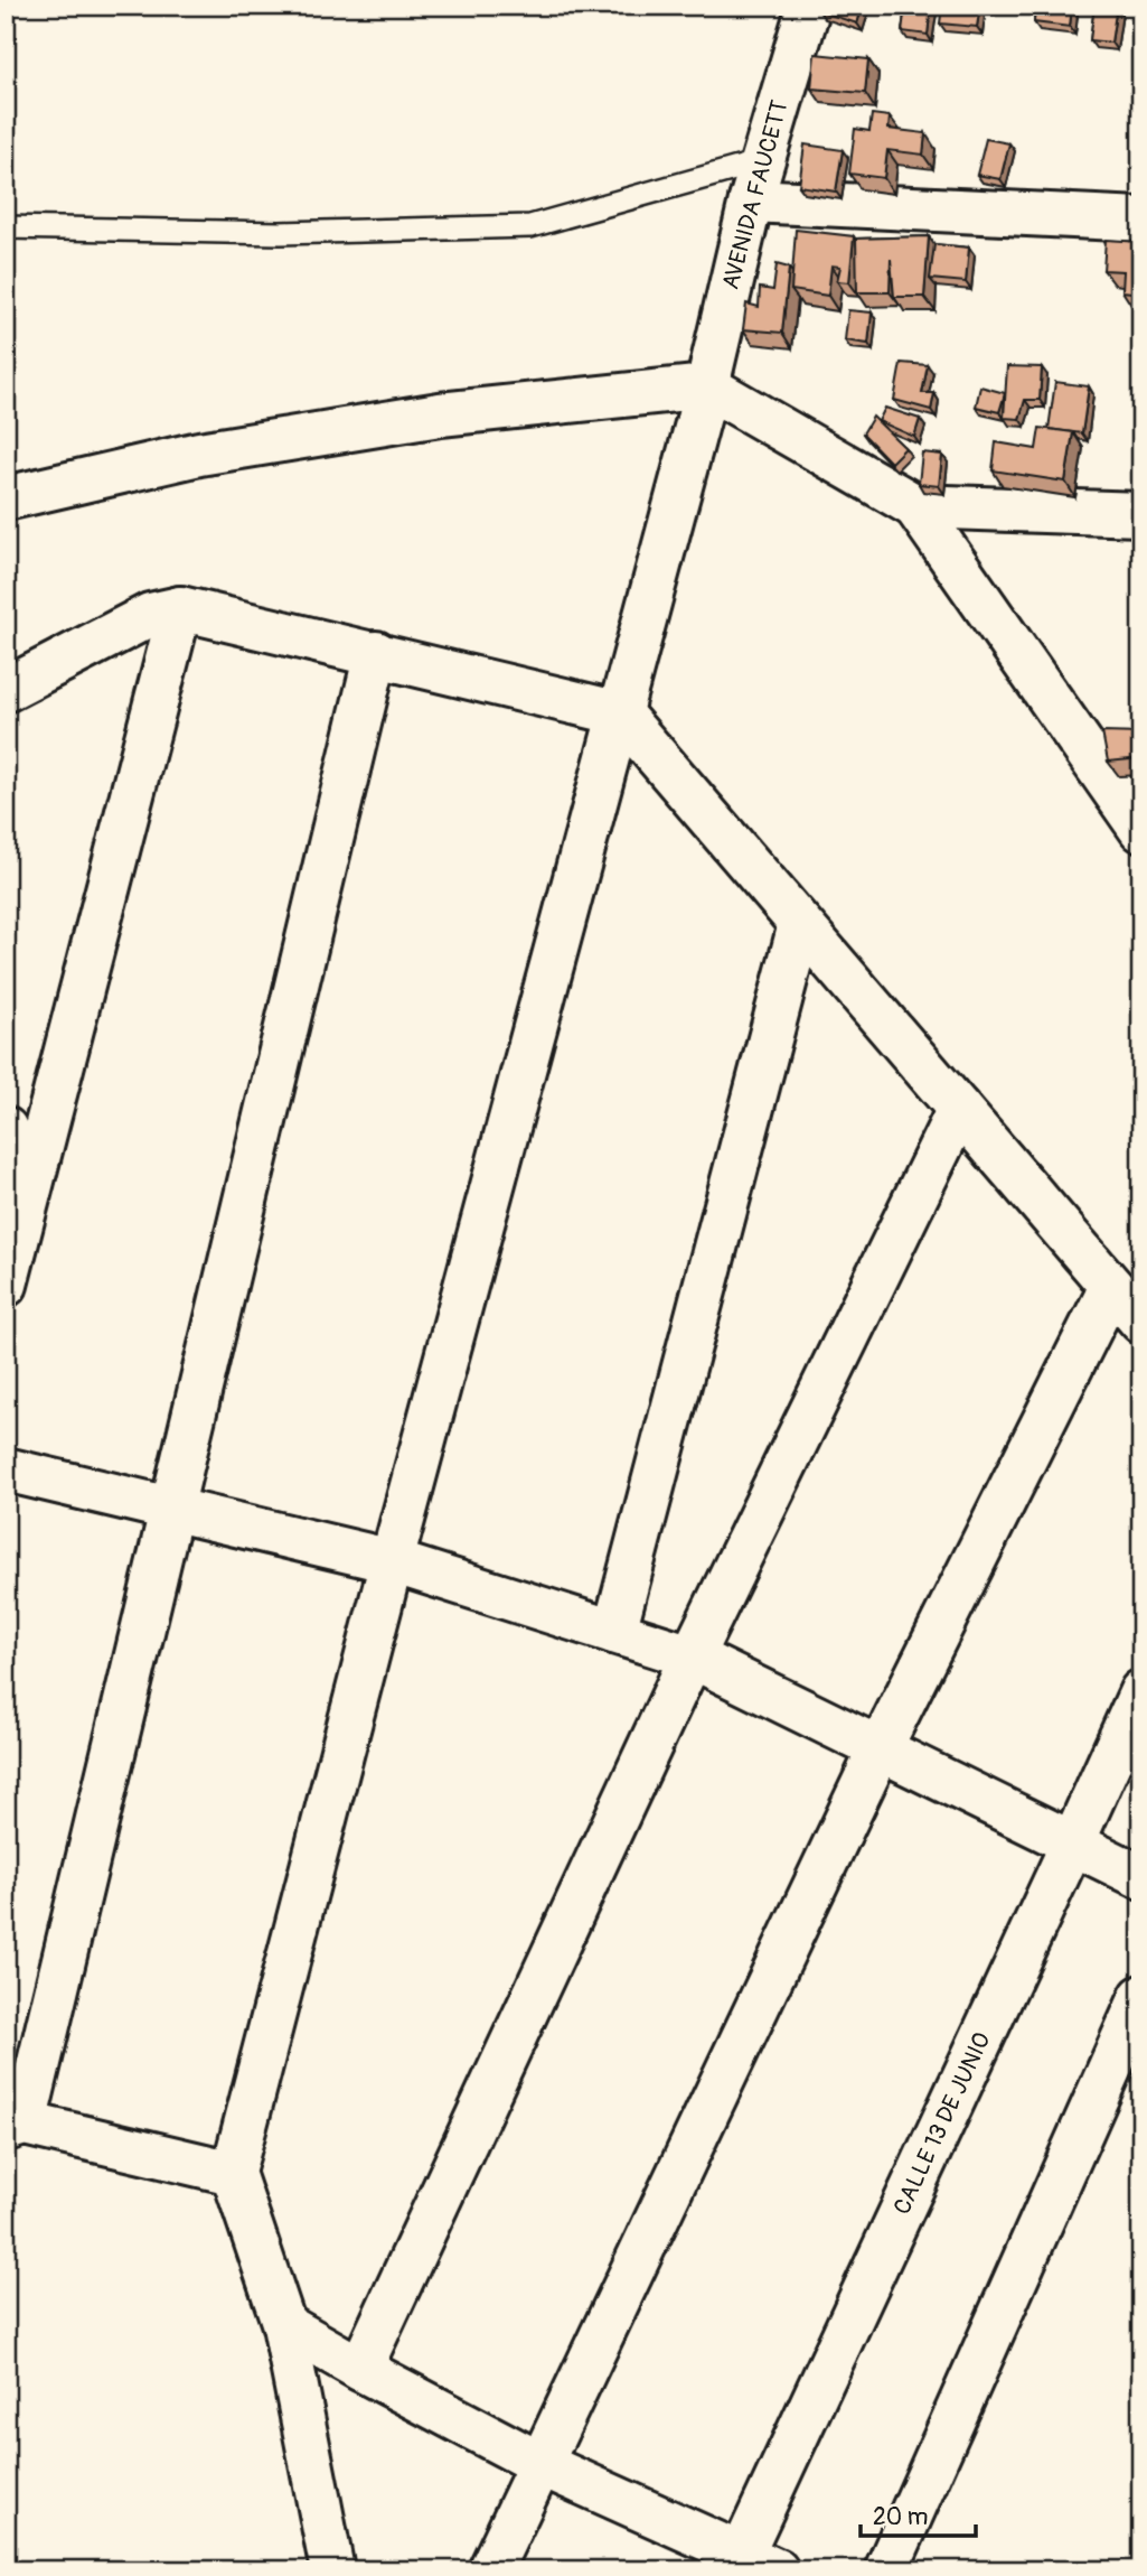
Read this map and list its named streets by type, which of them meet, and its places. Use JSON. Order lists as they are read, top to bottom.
{
  "streets": {
    "street": ["AVENIDA FAUCETT", "CALLE 13 DE JUNIO"]
  },
  "scale_bar": "20 m"
}
